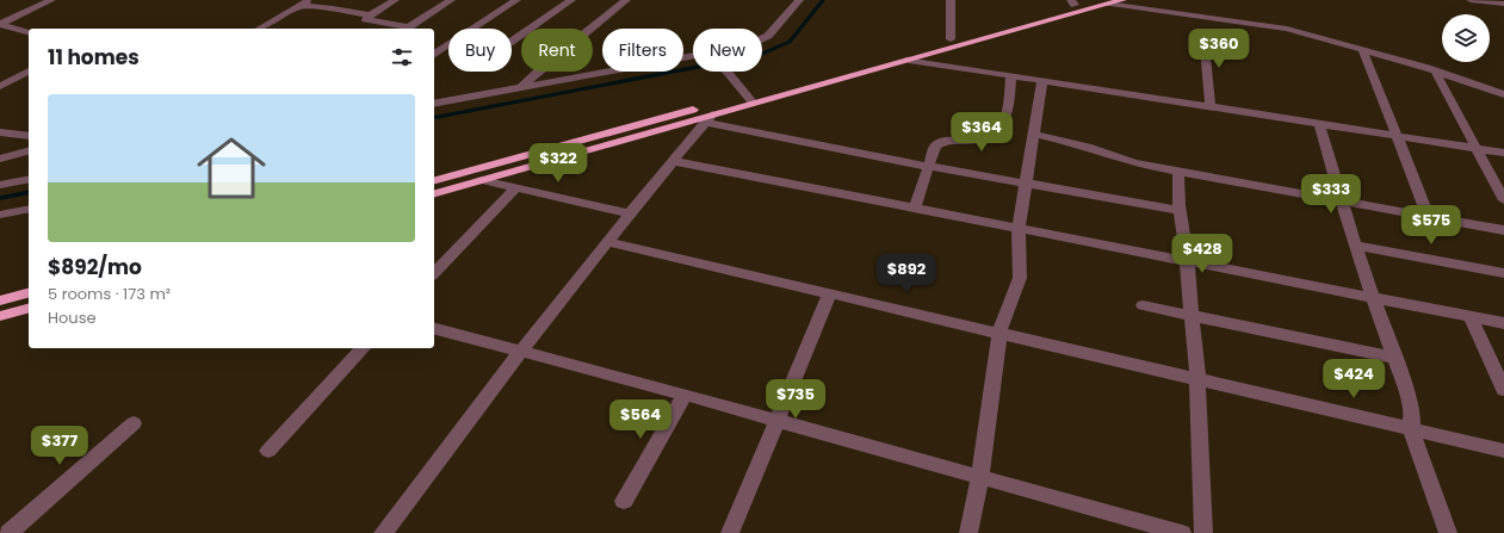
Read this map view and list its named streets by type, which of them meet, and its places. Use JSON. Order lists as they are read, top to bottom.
{
  "page": {
    "price": [
      "$360",
      "$364",
      "$322",
      "$333",
      "$575",
      "$428",
      "$892",
      "$424",
      "$735",
      "$564",
      "$377"
    ],
    "chip": [
      "Buy",
      "Rent",
      "Filters",
      "New"
    ],
    "heading": "11 homes",
    "list": [
      {
        "name": "$892/mo",
        "note": "5 rooms · 173 m² · House"
      }
    ]
  }
}
